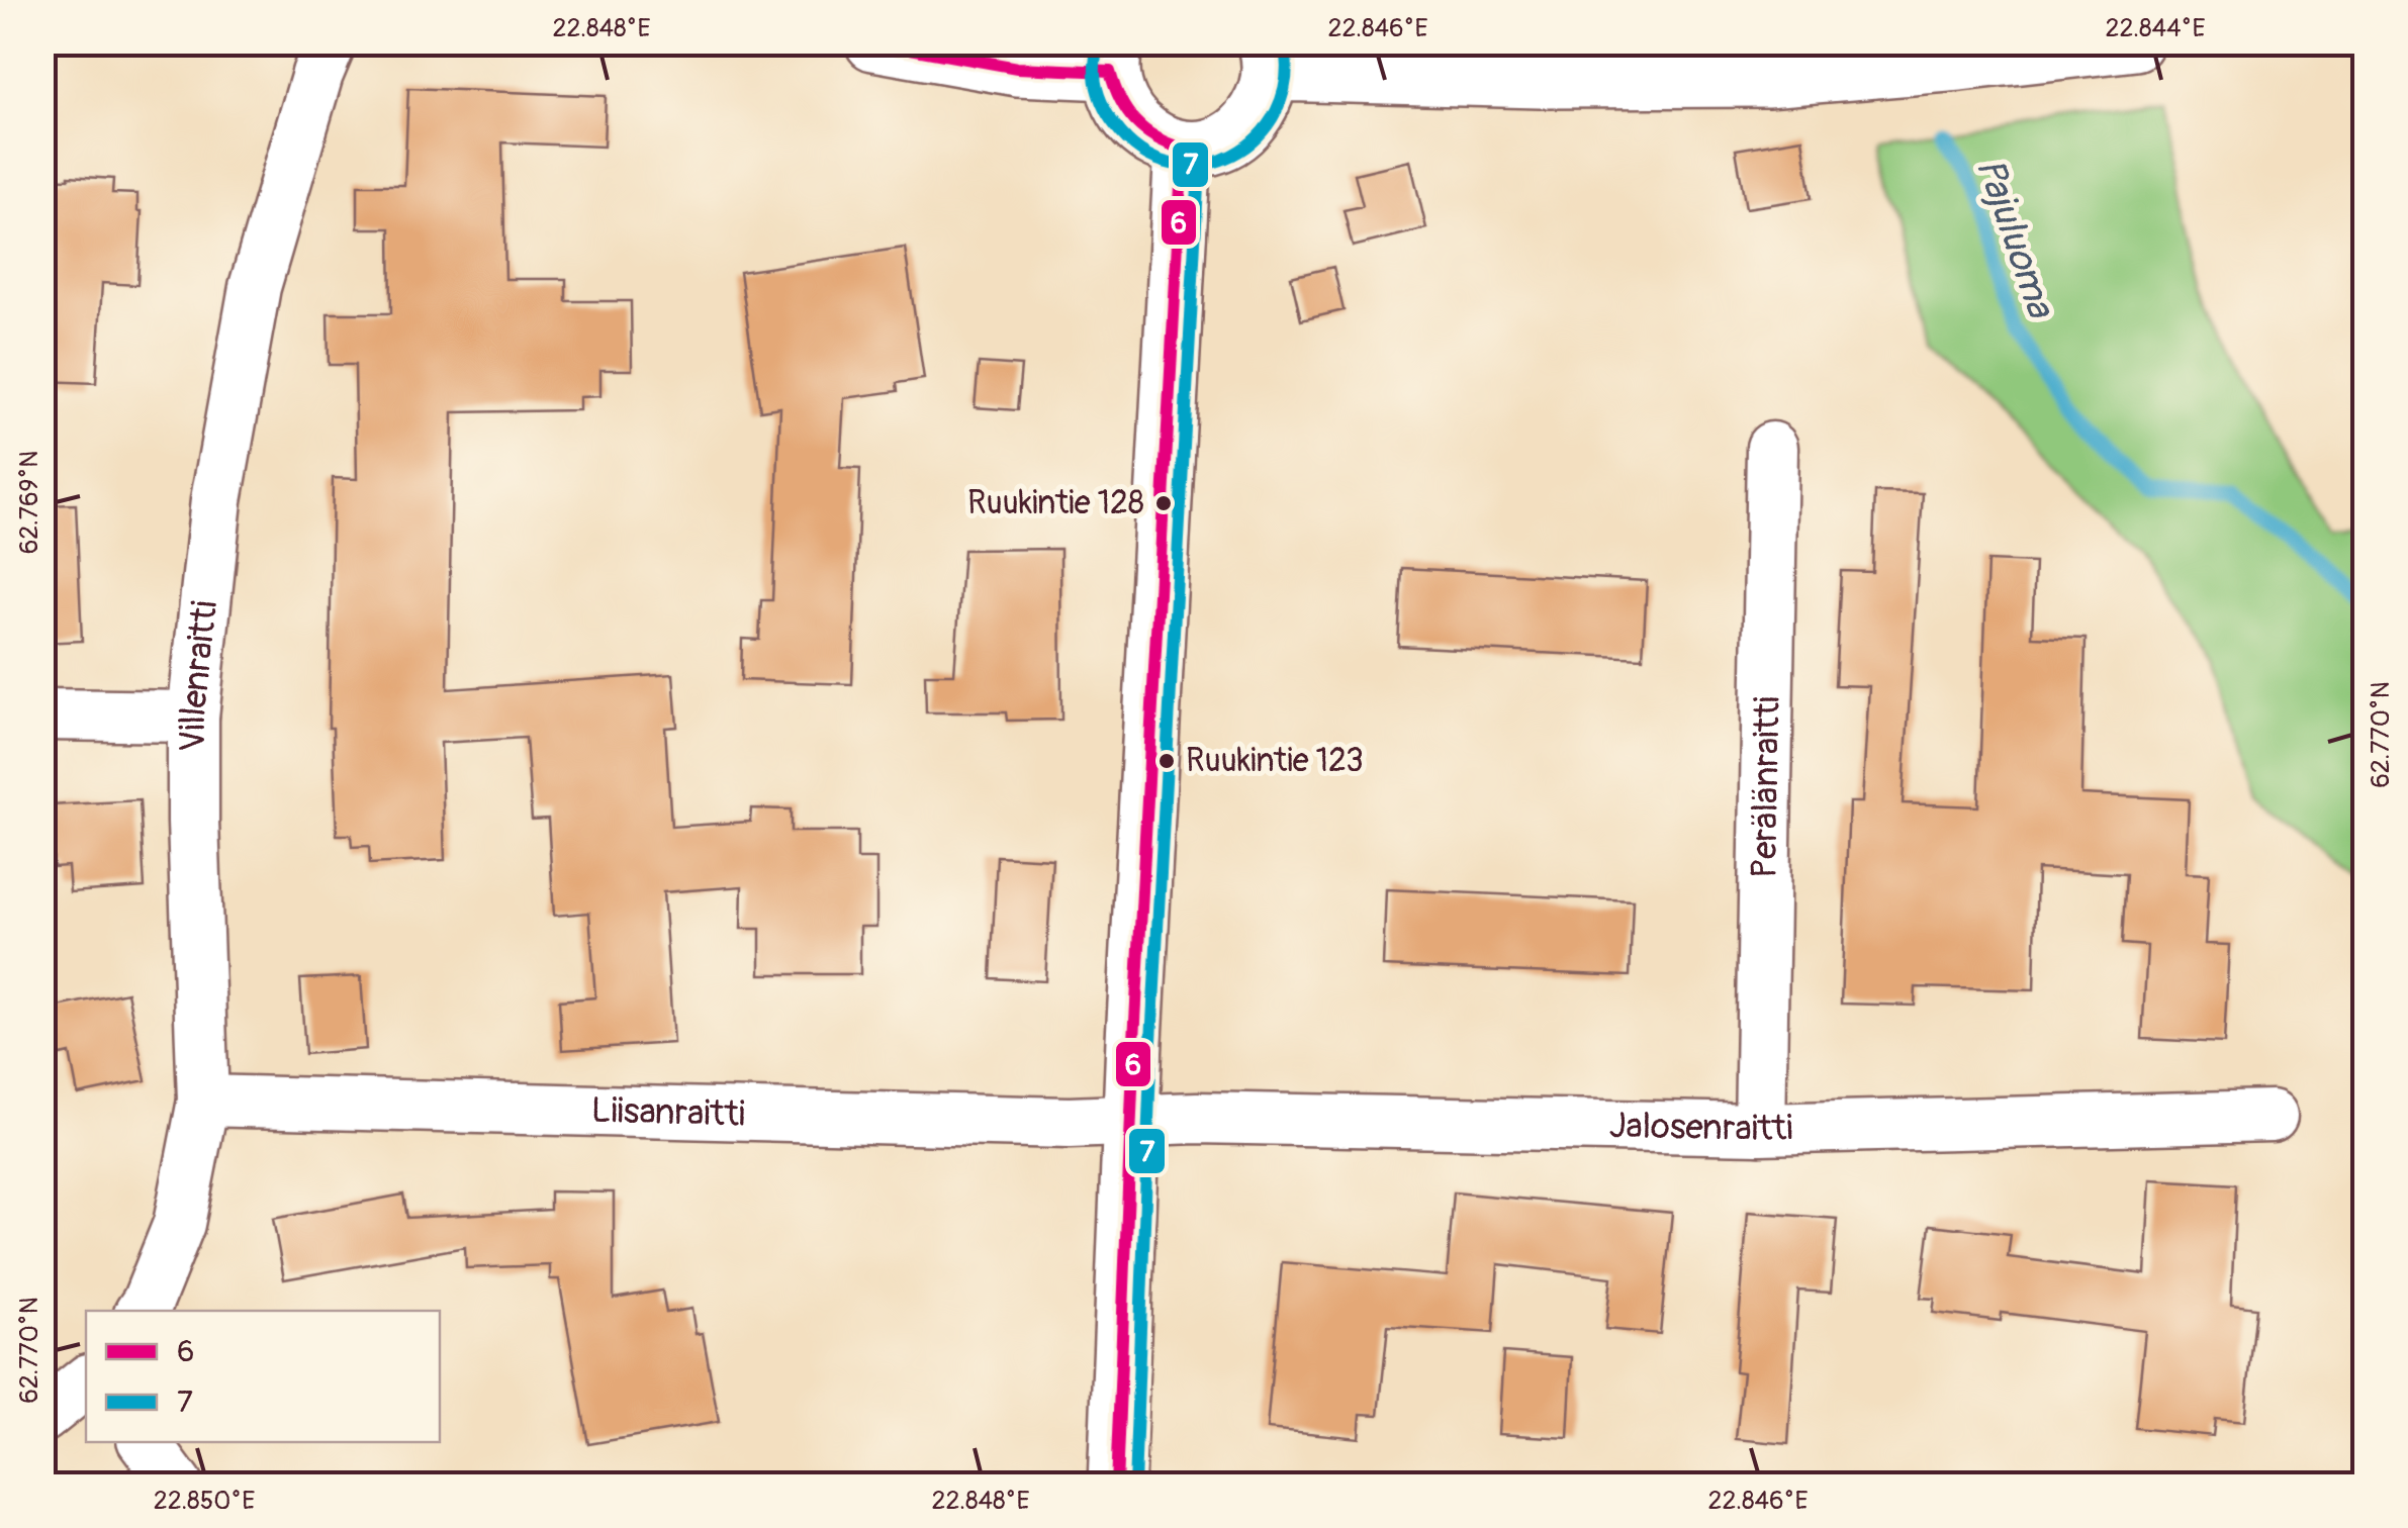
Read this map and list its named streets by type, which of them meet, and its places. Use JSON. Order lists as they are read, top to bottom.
{
  "streets": {
    "street": [
      "Villenraitti",
      "Perälänraitti",
      "Liisanraitti",
      "Jalosenraitti"
    ]
  },
  "crossings": [
    ["Villenraitti", "Liisanraitti"],
    ["Perälänraitti", "Jalosenraitti"],
    ["Liisanraitti", "Jalosenraitti"]
  ],
  "water": ["Pajuluoma"],
  "places": ["Ruukintie 128", "Ruukintie 123"],
  "lines": ["transit line 6", "transit line 7"],
  "legend": ["6", "7"],
  "coordinates": [
    "22.848°E",
    "22.846°E",
    "22.844°E",
    "62.769°N",
    "62.770°N",
    "22.850°E"
  ]
}
